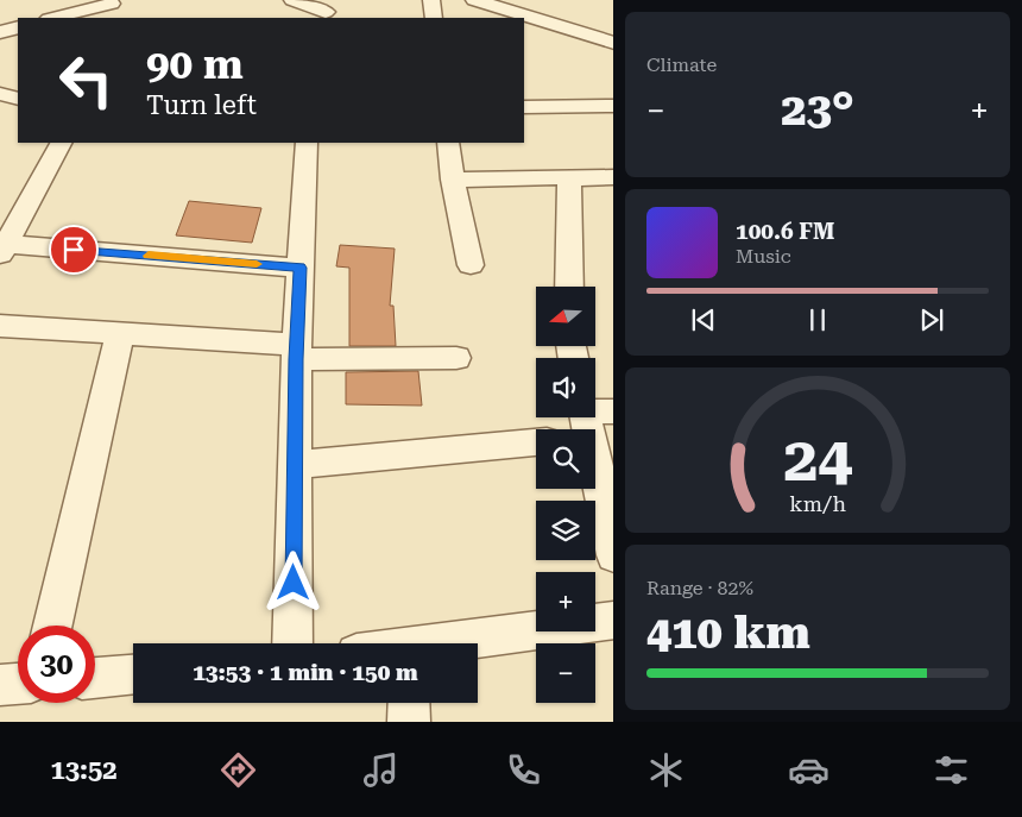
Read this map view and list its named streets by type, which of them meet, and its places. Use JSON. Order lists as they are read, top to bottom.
{
  "north": "left",
  "page": {
    "tile": [
      "Climate",
      ["Range · 82%", "410 km"]
    ],
    "turn": ["90 m", "Turn left"],
    "heat": ["−", "23°", "+"],
    "song": ["100.6 FM", "Music"],
    "map_buttons": ["+", "−"],
    "limit": "30",
    "trip": "13:53 · 1 min · 150 m",
    "tabs": "13:52",
    "gauge": ["24", "km/h"]
  }
}
